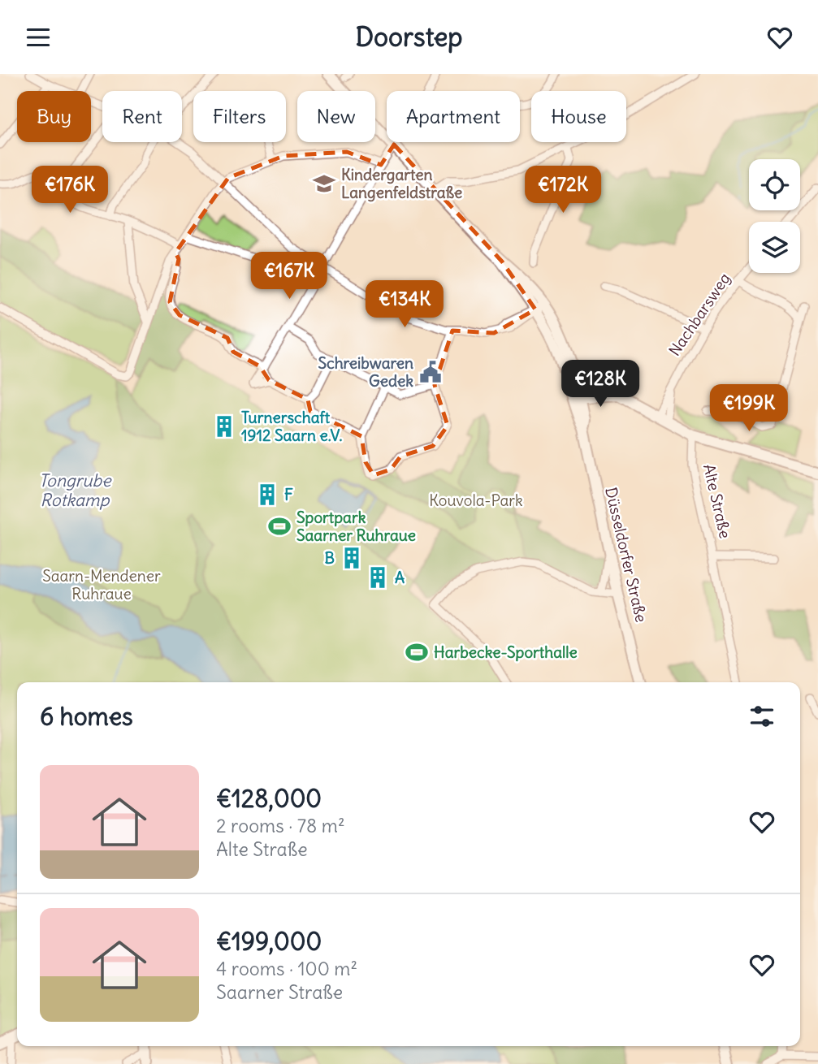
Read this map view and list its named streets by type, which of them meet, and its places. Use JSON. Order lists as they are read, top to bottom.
{
  "streets": {
    "main road": ["Düsseldorfer Straße"],
    "street": ["Nachbarsweg", "Alte Straße"]
  },
  "water": ["Tongrube Rotkamp"],
  "parks": ["Kouvola-Park", "Saarn-Mendener Ruhraue"],
  "places": {
    "school or university": ["Kindergarten Langenfeldstraße"],
    "public building": ["Schreibwaren Gedek"],
    "building": [
      "Turnerschaft 1912 Saarn e.V.",
      "F",
      "B",
      "A"
    ],
    "sports": ["Sportpark Saarner Ruhraue", "Harbecke-Sporthalle"]
  },
  "page": {
    "header": "Doorstep",
    "chip": [
      "Buy",
      "Rent",
      "Filters",
      "New",
      "Apartment",
      "House"
    ],
    "price": [
      "€176K",
      "€172K",
      "€167K",
      "€134K",
      "€128K",
      "€199K"
    ],
    "heading": "6 homes",
    "list": [
      {
        "name": "€128,000",
        "note": "2 rooms · 78 m² · Alte Straße"
      },
      {
        "name": "€199,000",
        "note": "4 rooms · 100 m² · Saarner Straße"
      }
    ]
  }
}
